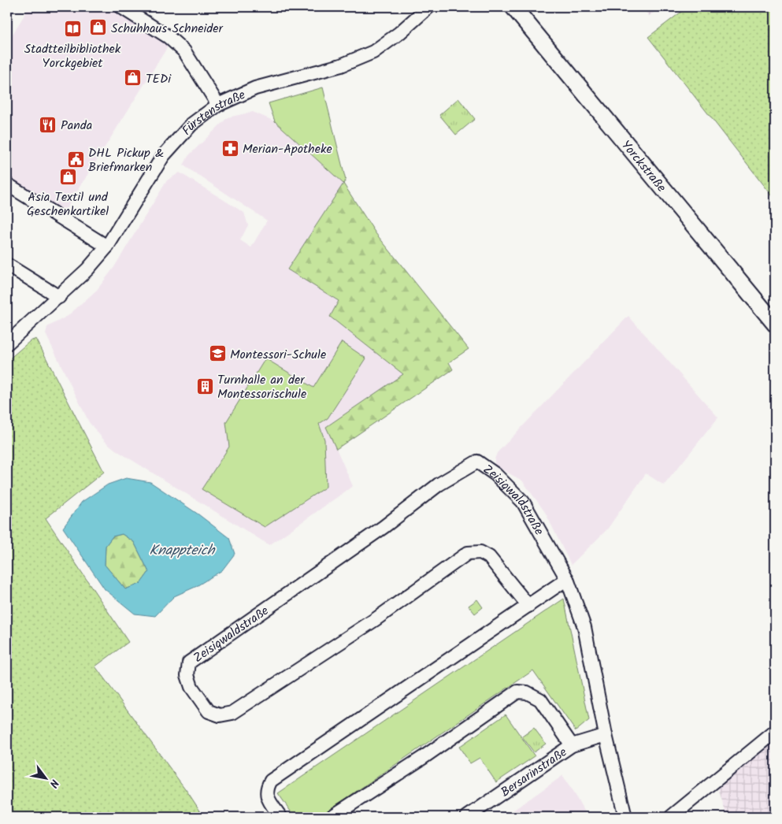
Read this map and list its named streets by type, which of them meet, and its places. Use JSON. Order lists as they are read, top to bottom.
{
  "streets": {
    "main road": ["Yorckstraße"],
    "street": ["Fürstenstraße", "Zeisigwaldstraße", "Bersarinstraße"]
  },
  "crossings": [
    ["Zeisigwaldstraße", "Bersarinstraße"]
  ],
  "water": ["Knappteich"],
  "places": {
    "shop": ["Schuhhaus Schneider", "TEDi", "Asia Textil und Geschenkartikel"],
    "library": ["Stadtteilbibliothek Yorckgebiet"],
    "restaurant": ["Panda"],
    "pharmacy": ["Merian-Apotheke"],
    "public building": ["DHL Pickup & Briefmarken"],
    "school or university": ["Montessori-Schule"],
    "building": ["Turnhalle an der Montessorischule"]
  },
  "north": "bottom right"
}
